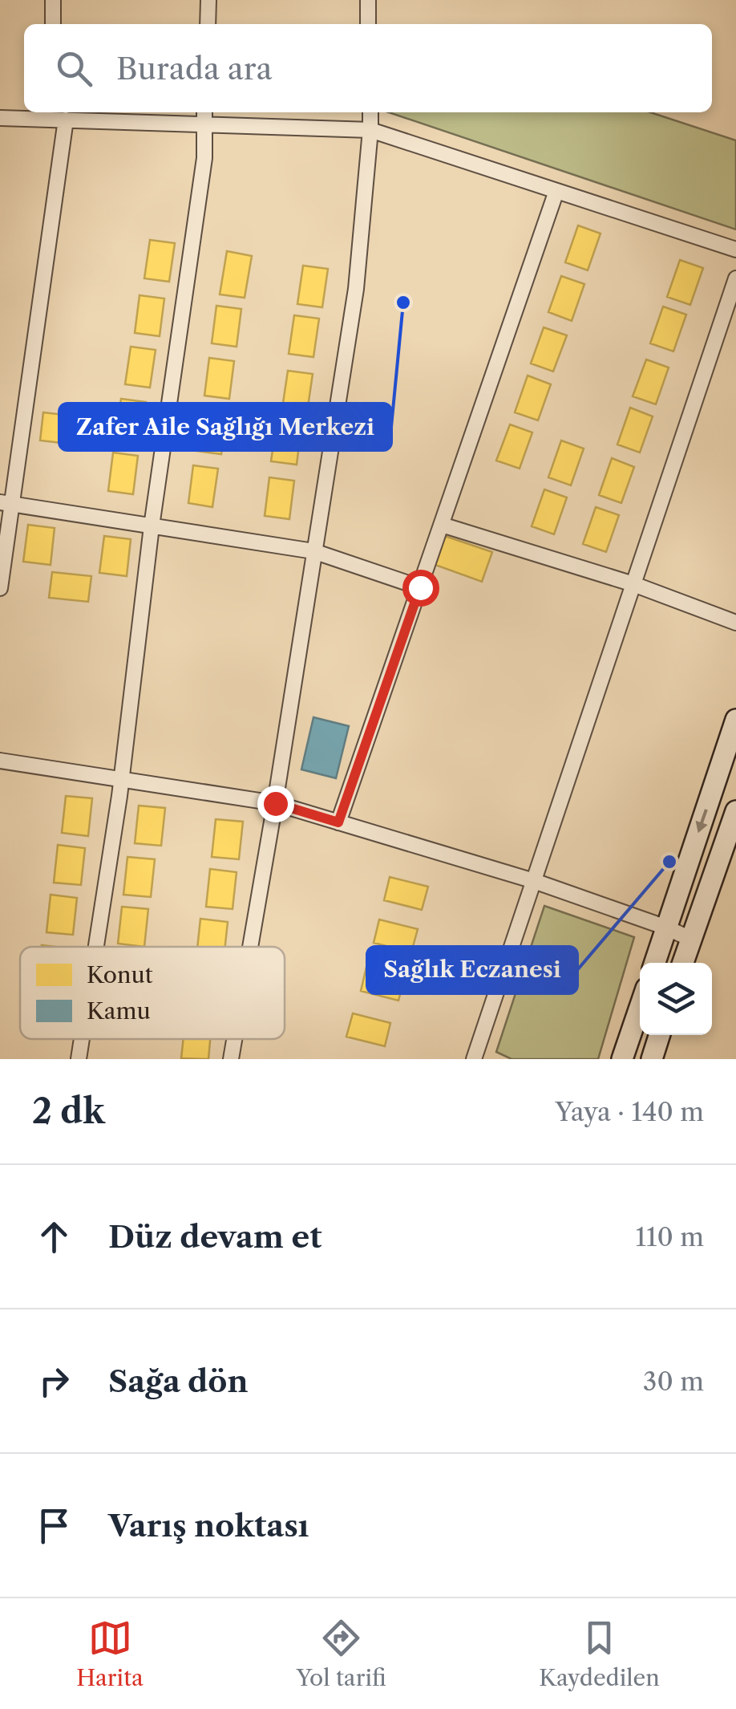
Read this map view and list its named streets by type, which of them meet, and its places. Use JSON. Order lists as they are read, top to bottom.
{
  "places": ["Zafer Aile Sağlığı Merkezi", "Sağlık Eczanesi"],
  "legend": ["Konut", "Kamu"],
  "page": {
    "search": "Burada ara",
    "heading": ["2 dk", "Yaya · 140 m"],
    "list": [
      ["Düz devam et", "110 m"],
      ["Sağa dön", "30 m"],
      "Varış noktası"
    ],
    "nav": ["Harita", "Yol tarifi", "Kaydedilen"]
  }
}
